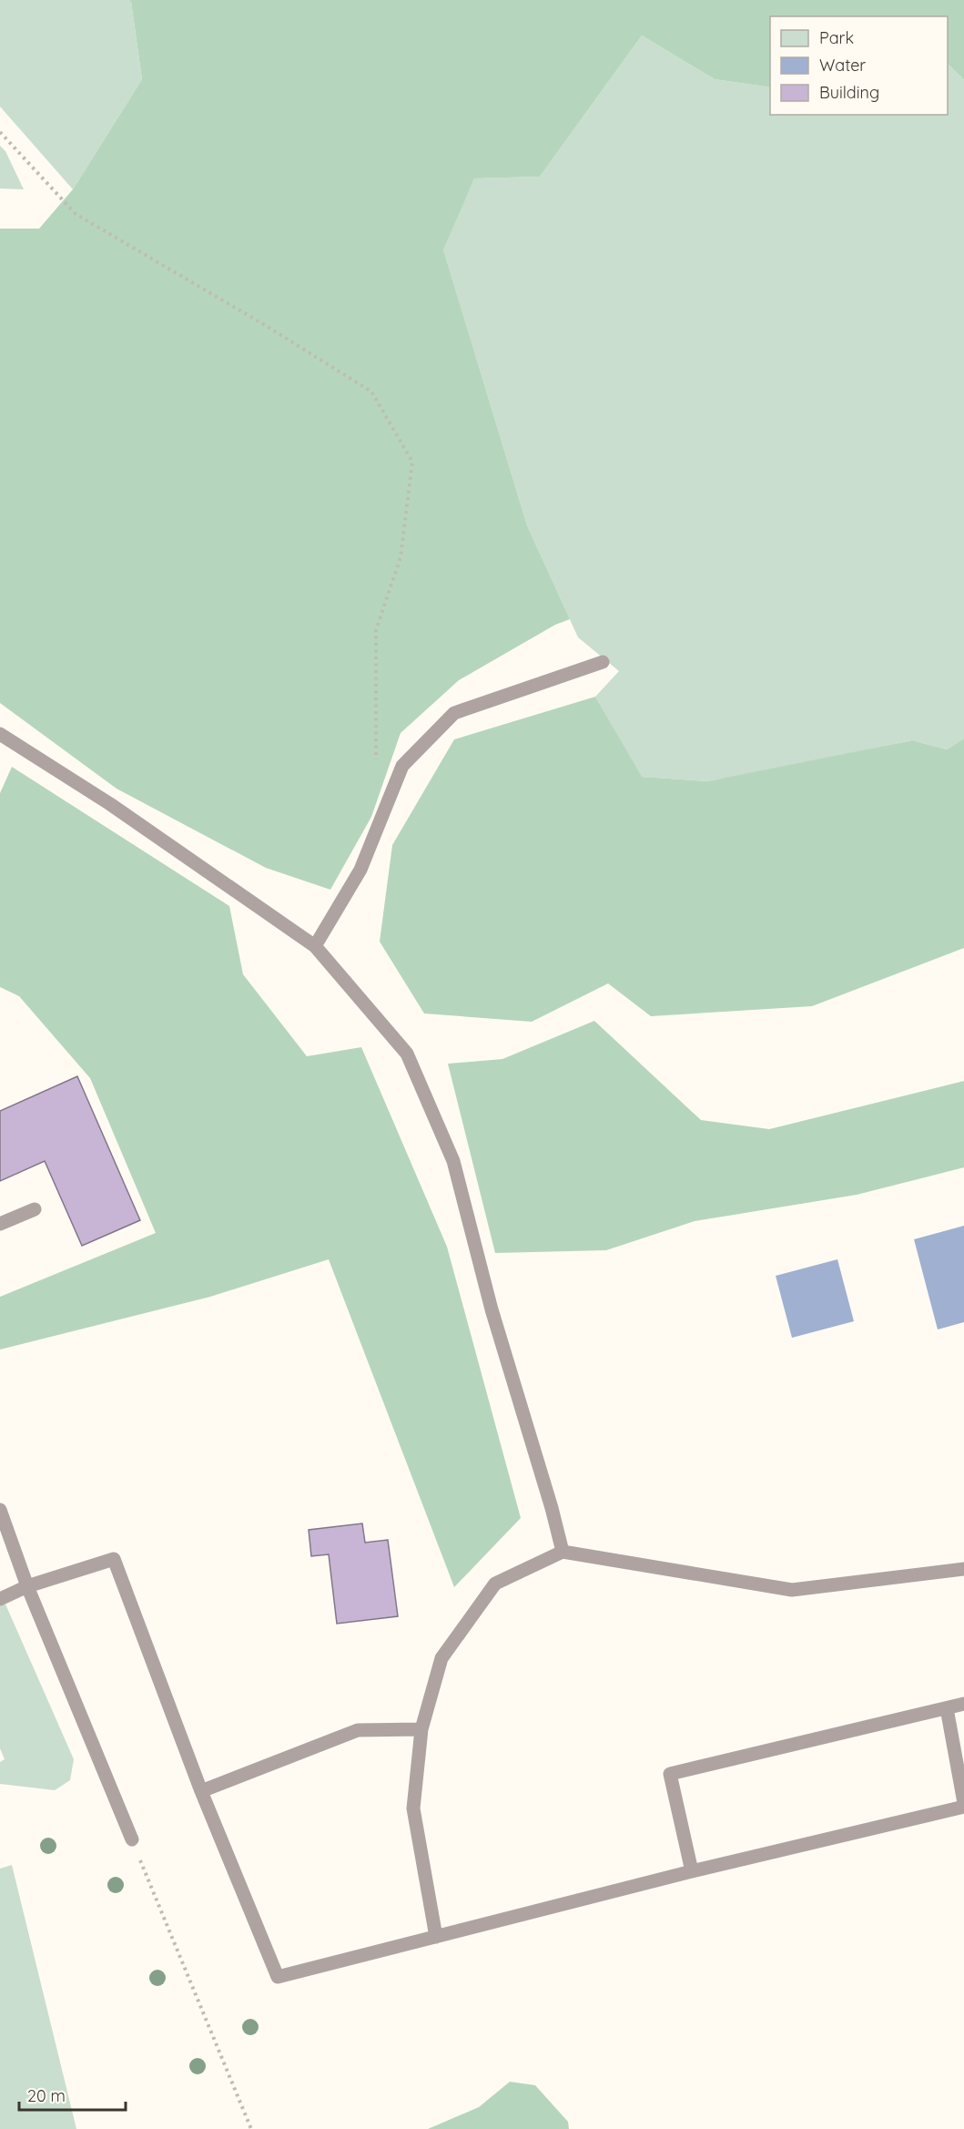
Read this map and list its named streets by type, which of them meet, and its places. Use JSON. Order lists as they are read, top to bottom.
{
  "legend": ["Park", "Water", "Building"],
  "scale_bar": "20 m"
}
